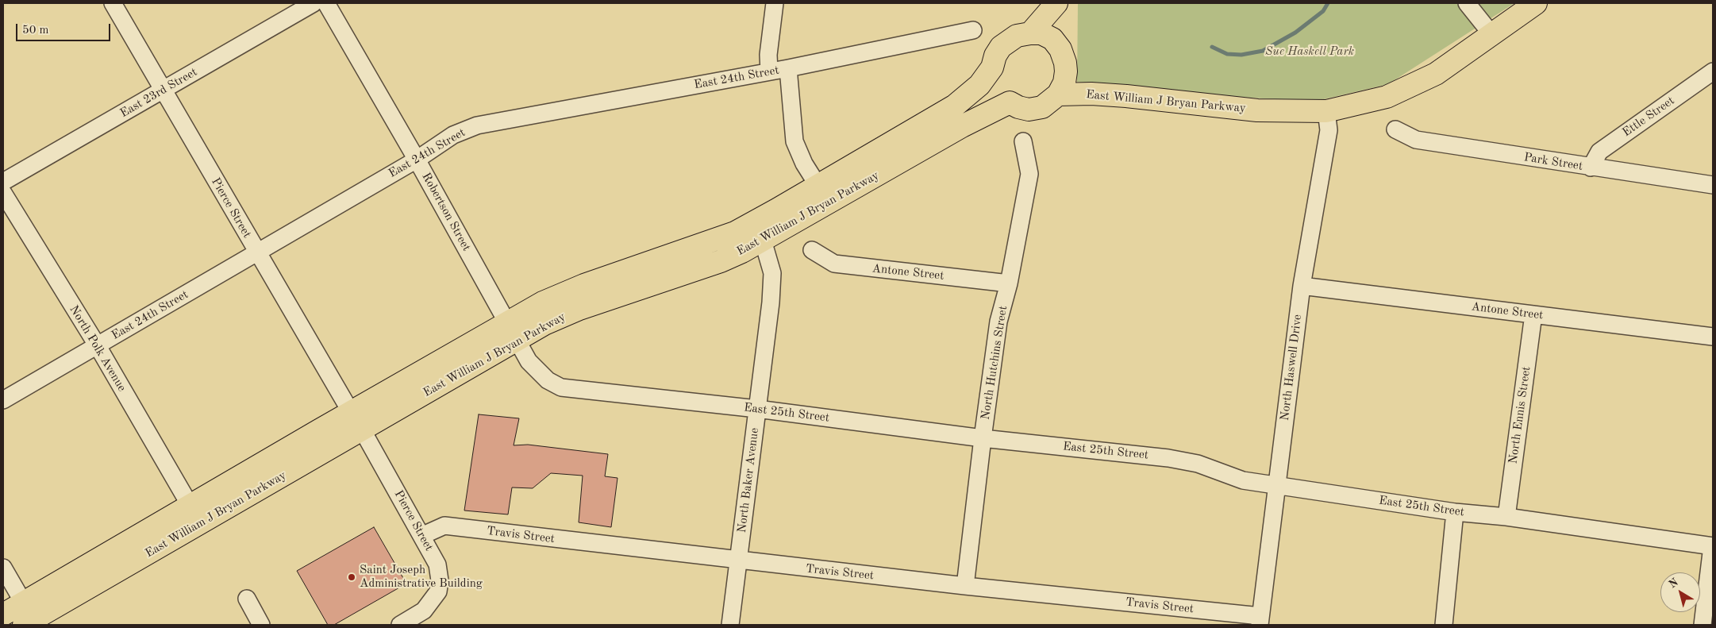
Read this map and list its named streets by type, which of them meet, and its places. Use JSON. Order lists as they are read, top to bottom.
{
  "streets": {
    "main road": ["East William J Bryan Parkway"],
    "street": [
      "East 24th Street",
      "East 23rd Street",
      "Ettle Street",
      "Park Street",
      "Pierce Street",
      "Robertson Street",
      "Antone Street",
      "North Polk Avenue",
      "North Hutchins Street",
      "North Haswell Drive",
      "East 25th Street",
      "North Ennis Street",
      "North Baker Avenue",
      "Travis Street"
    ]
  },
  "crossings": [
    ["East 24th Street", "Pierce Street"],
    ["East 24th Street", "Robertson Street"],
    ["East 24th Street", "North Polk Avenue"],
    ["East 23rd Street", "Pierce Street"],
    ["East William J Bryan Parkway", "Pierce Street"],
    ["East William J Bryan Parkway", "Robertson Street"],
    ["East William J Bryan Parkway", "North Polk Avenue"],
    ["East William J Bryan Parkway", "North Haswell Drive"],
    ["East William J Bryan Parkway", "East 25th Street"],
    ["East William J Bryan Parkway", "North Baker Avenue"],
    ["Ettle Street", "Park Street"],
    ["Pierce Street", "Travis Street"],
    ["Robertson Street", "East 25th Street"],
    ["Antone Street", "North Hutchins Street"],
    ["Antone Street", "North Haswell Drive"],
    ["Antone Street", "North Ennis Street"],
    ["North Hutchins Street", "East 25th Street"],
    ["North Hutchins Street", "Travis Street"],
    ["North Haswell Drive", "East 25th Street"],
    ["North Haswell Drive", "Travis Street"],
    ["East 25th Street", "North Ennis Street"],
    ["East 25th Street", "North Baker Avenue"],
    ["North Baker Avenue", "Travis Street"]
  ],
  "parks": ["Sue Haskell Park"],
  "places": ["Saint Joseph Administrative Building"],
  "scale_bar": "50 m",
  "north": "top left"
}
